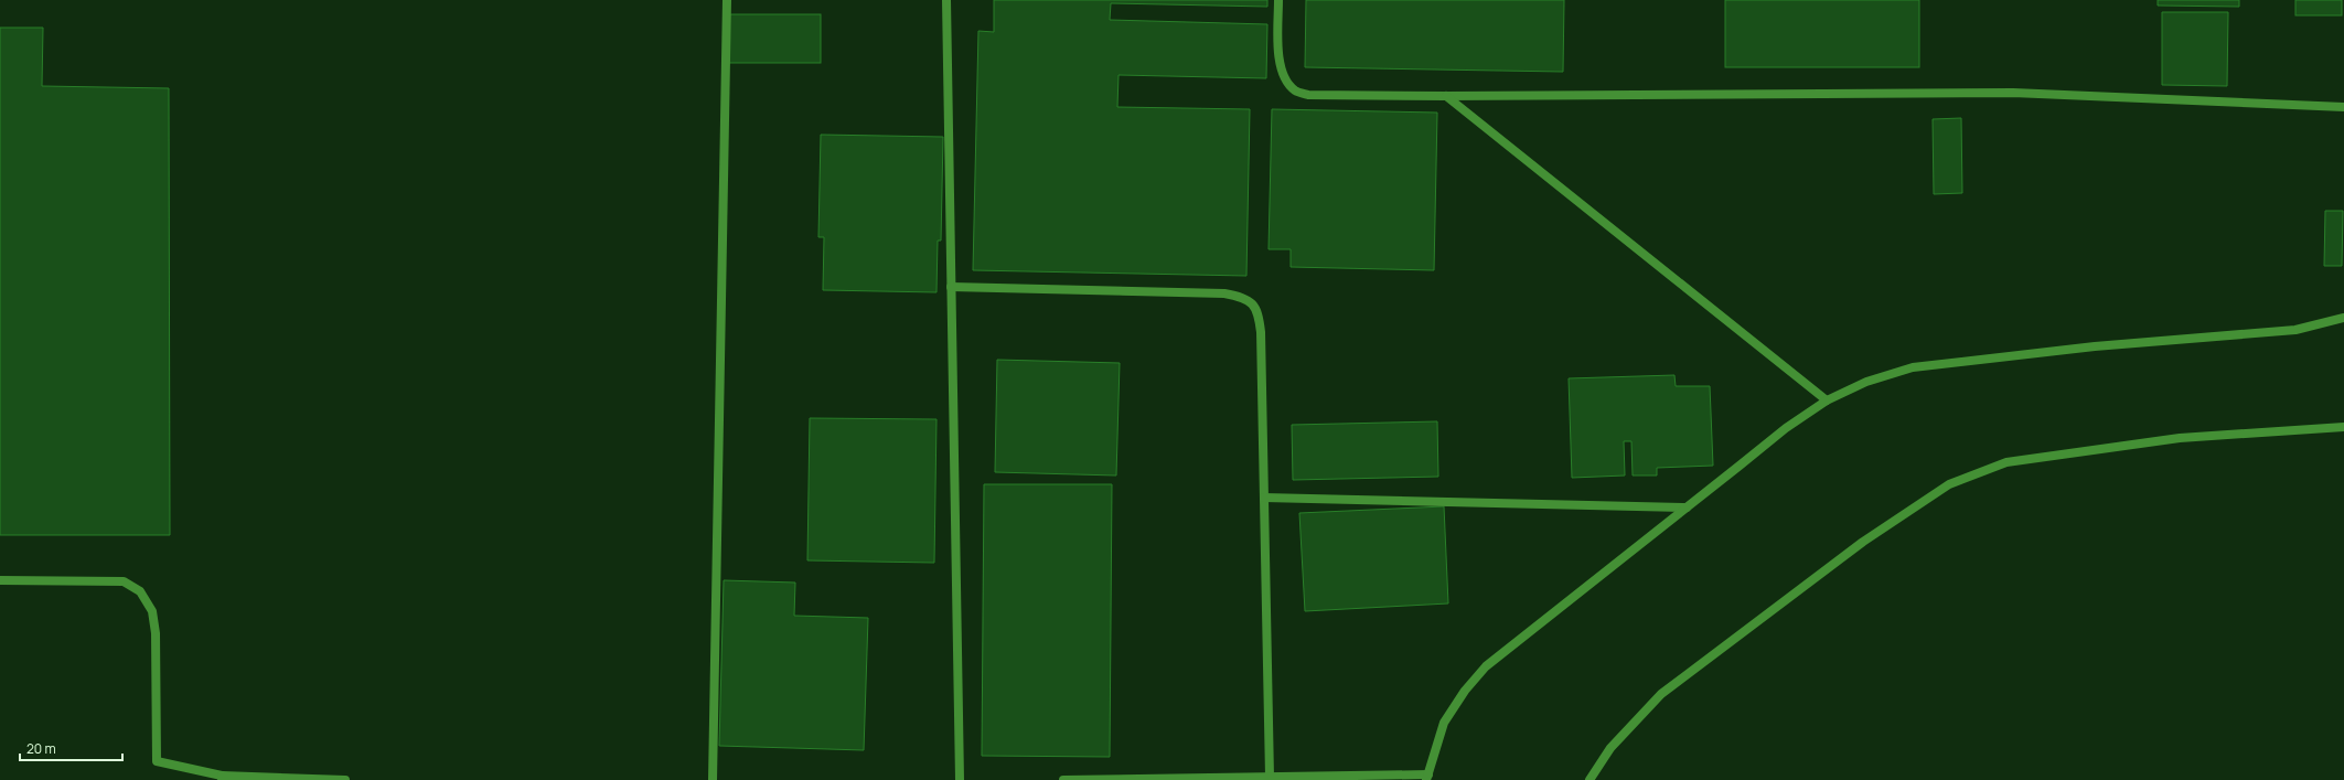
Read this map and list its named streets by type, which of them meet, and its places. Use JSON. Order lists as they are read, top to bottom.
{
  "scale_bar": "20 m"
}
